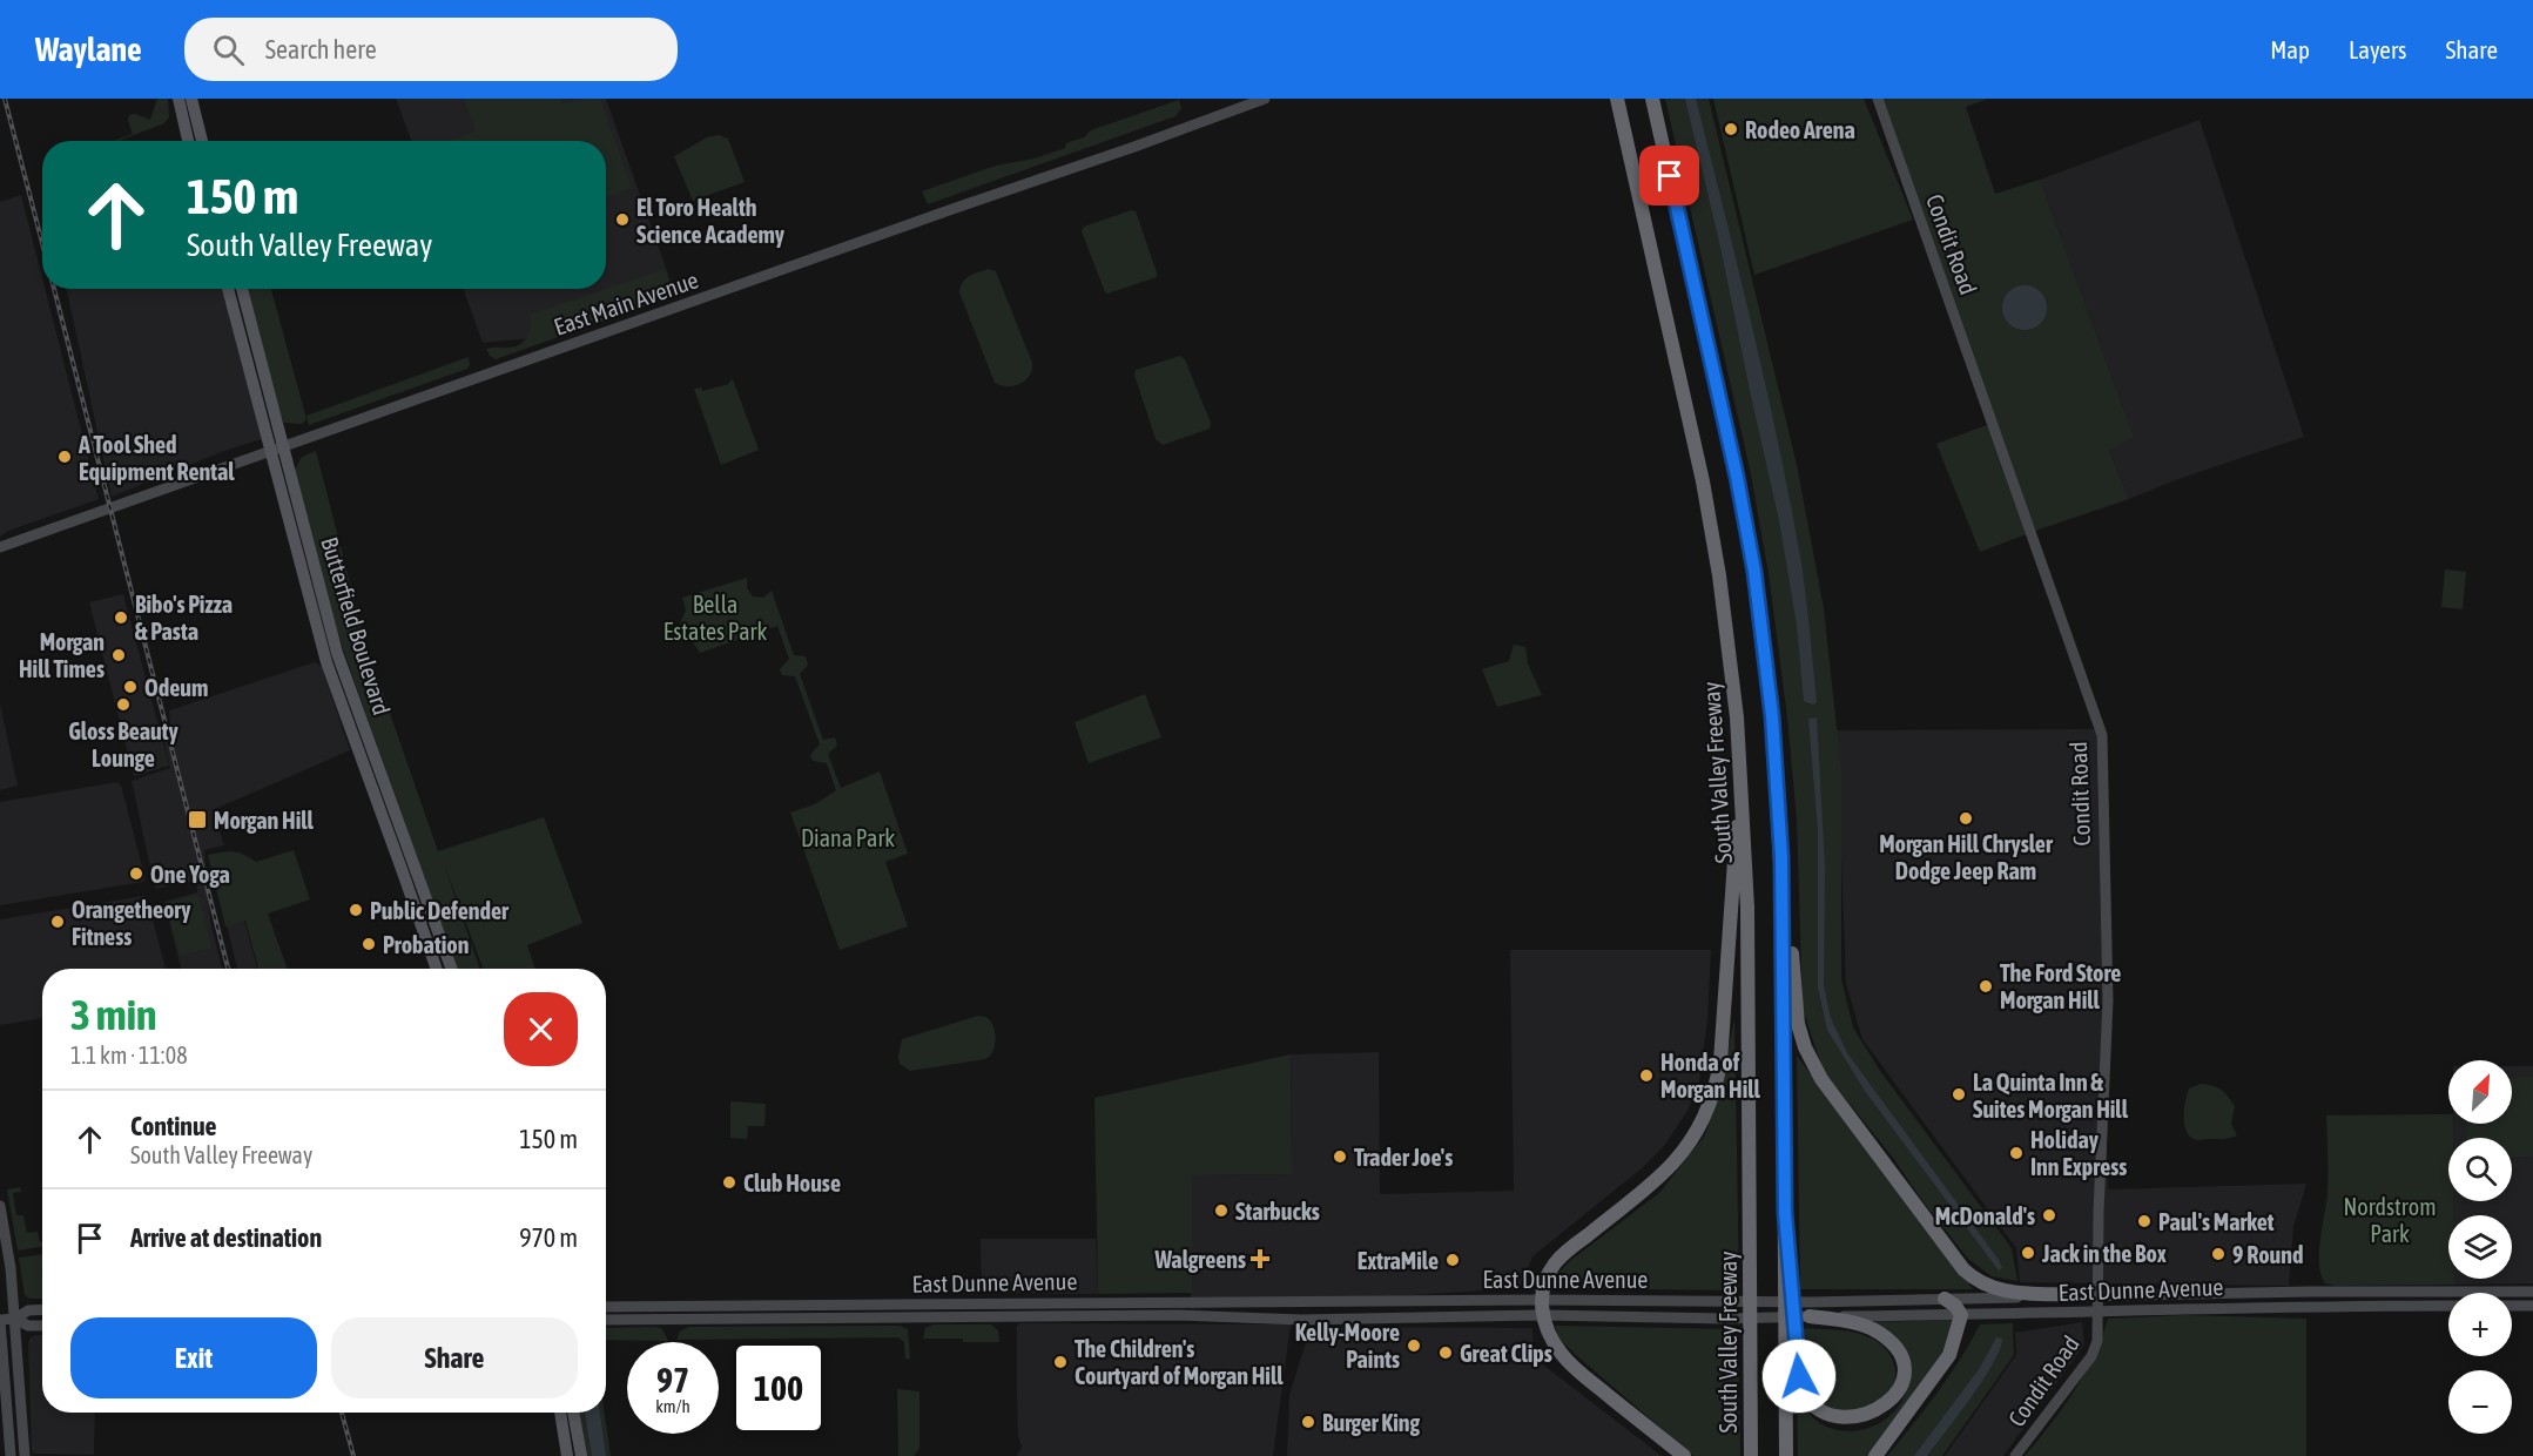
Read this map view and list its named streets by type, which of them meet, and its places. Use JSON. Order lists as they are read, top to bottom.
{
  "streets": {
    "highway": ["South Valley Freeway"],
    "main road": [
      "Condit Road",
      "East Main Avenue",
      "Butterfield Boulevard",
      "East Dunne Avenue"
    ]
  },
  "crossings": [
    ["Condit Road", "East Dunne Avenue"],
    ["East Main Avenue", "Butterfield Boulevard"]
  ],
  "parks": ["Bella Estates Park", "Diana Park", "Nordstrom Park"],
  "places": {
    "other": [
      "Rodeo Arena",
      "El Toro Health Science Academy",
      "A Tool Shed Equipment Rental",
      "Bibo's Pizza & Pasta",
      "Morgan Hill Times",
      "Odeum",
      "Gloss Beauty Lounge",
      "Morgan Hill Chrysler Dodge Jeep Ram",
      "One Yoga",
      "Public Defender",
      "Orangetheory Fitness",
      "Probation",
      "The Ford Store Morgan Hill",
      "Honda of Morgan Hill",
      "La Quinta Inn & Suites Morgan Hill",
      "Holiday Inn Express",
      "Trader Joe's",
      "Club House",
      "Starbucks",
      "McDonald's",
      "Paul's Market",
      "Jack in the Box",
      "9 Round",
      "ExtraMile",
      "Kelly-Moore Paints",
      "Great Clips",
      "The Children's Courtyard of Morgan Hill",
      "Burger King"
    ],
    "transit": ["Morgan Hill"],
    "health": ["Walgreens"]
  },
  "north": "top right",
  "page": {
    "header": "Waylane",
    "search": "Search here",
    "nav": ["Map", "Layers", "Share"],
    "turn": ["150 m", "South Valley Freeway"],
    "heading": ["3 min", "1.1 km · 11:08"],
    "map_buttons": ["+", "−"],
    "list": [
      {
        "name": "Continue",
        "note": "South Valley Freeway",
        "value": "150 m"
      },
      {
        "name": "Arrive at destination",
        "value": "970 m"
      }
    ],
    "buttons": ["Exit", "Share"],
    "speed": "97 km/h",
    "limit": "100"
  }
}
